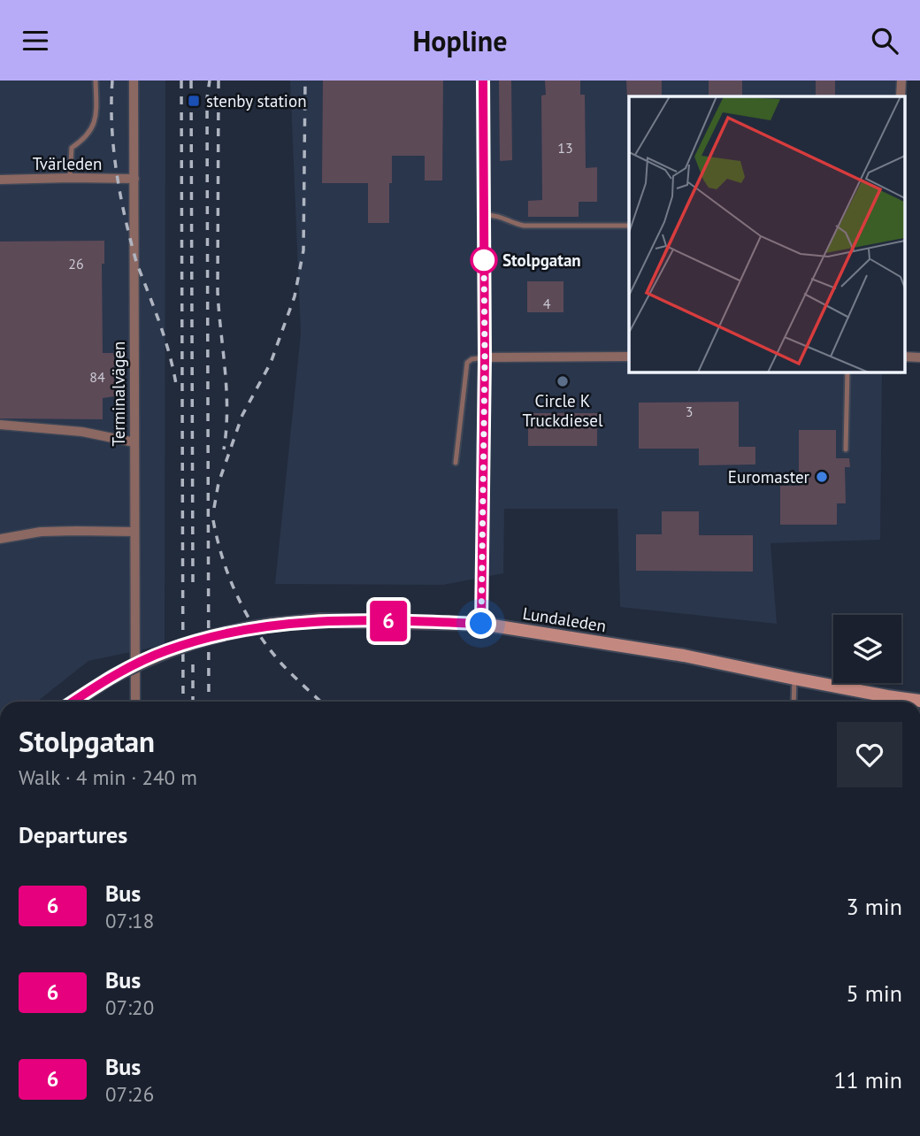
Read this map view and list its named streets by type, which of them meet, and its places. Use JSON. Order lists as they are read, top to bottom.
{
  "streets": {
    "main road": ["Lundaleden"],
    "street": ["Tvärleden", "Terminalvägen"]
  },
  "crossings": [
    ["Tvärleden", "Terminalvägen"]
  ],
  "places": {
    "transit": ["stenby station"],
    "other": ["Stolpgatan", "Circle K Truckdiesel", "Euromaster"]
  },
  "lines": ["bus line 6"],
  "house_numbers": [
    "13",
    "26",
    "4",
    "84",
    "3"
  ],
  "page": {
    "header": "Hopline",
    "on_map": "6",
    "heading": [
      ["Stolpgatan", "Walk · 4 min · 240 m"],
      "Departures"
    ],
    "list": [
      {
        "mark": "6",
        "name": "Bus",
        "note": "07:18",
        "value": "3 min"
      },
      {
        "mark": "6",
        "name": "Bus",
        "note": "07:20",
        "value": "5 min"
      },
      {
        "mark": "6",
        "name": "Bus",
        "note": "07:26",
        "value": "11 min"
      }
    ]
  }
}
